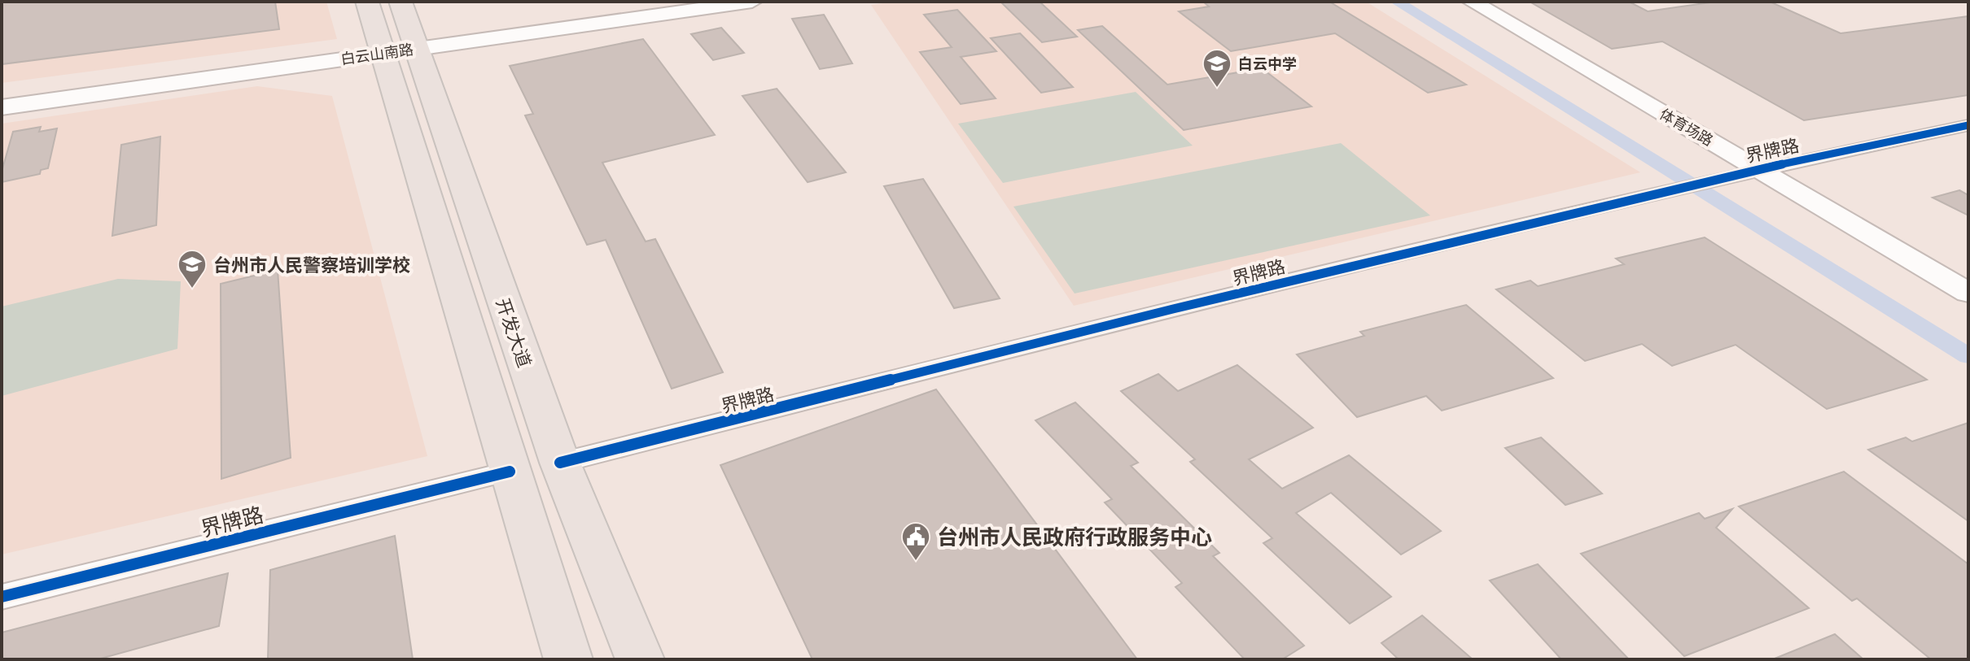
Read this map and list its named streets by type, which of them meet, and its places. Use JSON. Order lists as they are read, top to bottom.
{
  "streets": {
    "main road": ["白云山南路", "体育场路", "开发大道"],
    "street": ["界牌路"]
  },
  "crossings": [
    ["白云山南路", "开发大道"],
    ["体育场路", "界牌路"],
    ["界牌路", "开发大道"]
  ],
  "places": {
    "school or university": ["白云中学", "台州市人民警察培训学校"],
    "public building": ["台州市人民政府行政服务中心"]
  }
}
